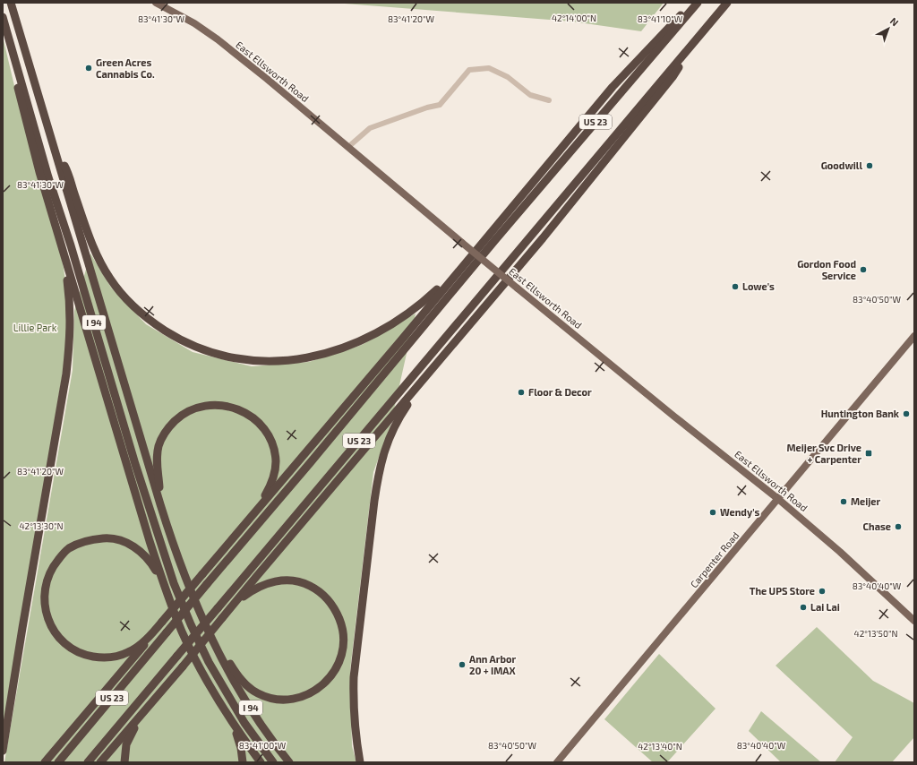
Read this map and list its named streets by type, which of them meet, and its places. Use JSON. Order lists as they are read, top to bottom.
{
  "streets": {
    "highway": ["US 23", "I 94"],
    "main road": ["East Ellsworth Road", "Carpenter Road"]
  },
  "crossings": [
    ["East Ellsworth Road", "Carpenter Road"]
  ],
  "parks": ["Lillie Park"],
  "places": {
    "other": [
      "Green Acres Cannabis Co.",
      "Goodwill",
      "Gordon Food Service",
      "Lowe's",
      "Floor & Decor",
      "Huntington Bank",
      "Meijer",
      "Wendy's",
      "Chase",
      "The UPS Store",
      "Lai Lai",
      "Ann Arbor 20 + IMAX"
    ],
    "transit": ["Meijer Svc Drive + Carpenter"]
  },
  "north": "top right",
  "coordinates": [
    "42°14'00\"N",
    "83°41'30\"W",
    "83°41'20\"W",
    "83°41'10\"W",
    "83°40'50\"W",
    "42°13'30\"N",
    "83°40'40\"W",
    "42°13'50\"N",
    "83°41'00\"W",
    "42°13'40\"N"
  ]
}
